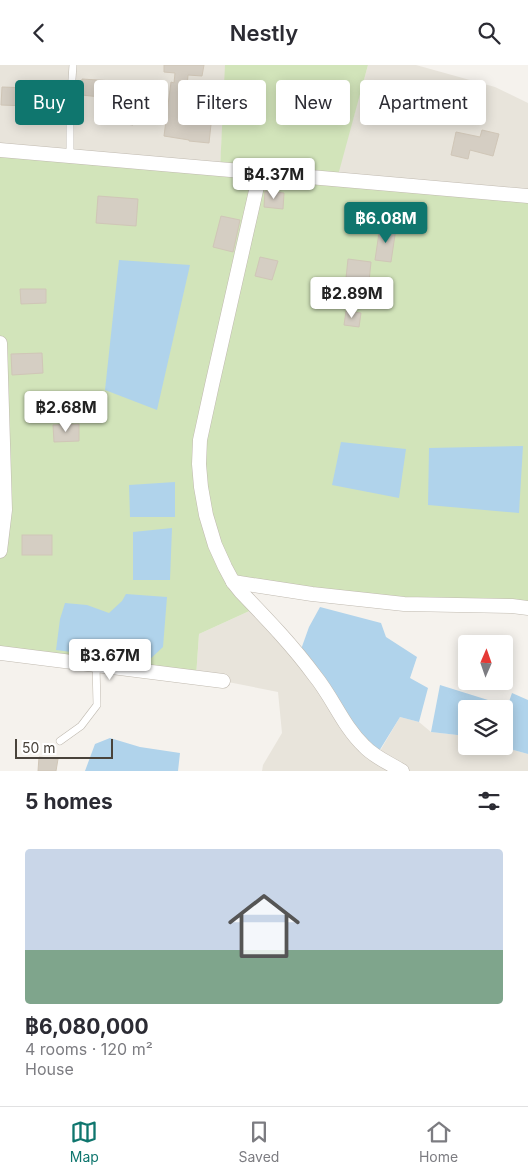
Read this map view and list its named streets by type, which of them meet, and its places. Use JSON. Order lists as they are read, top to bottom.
{
  "scale_bar": "50 m",
  "north": "top",
  "page": {
    "header": "Nestly",
    "chip": [
      "Buy",
      "Rent",
      "Filters",
      "New",
      "Apartment"
    ],
    "price": [
      "฿4.37M",
      "฿6.08M",
      "฿2.89M",
      "฿2.68M",
      "฿3.67M"
    ],
    "scale": "50 m",
    "heading": "5 homes",
    "list": [
      {
        "name": "฿6,080,000",
        "note": "4 rooms · 120 m² · House"
      }
    ],
    "tabs": ["Map", "Saved", "Home"]
  }
}
